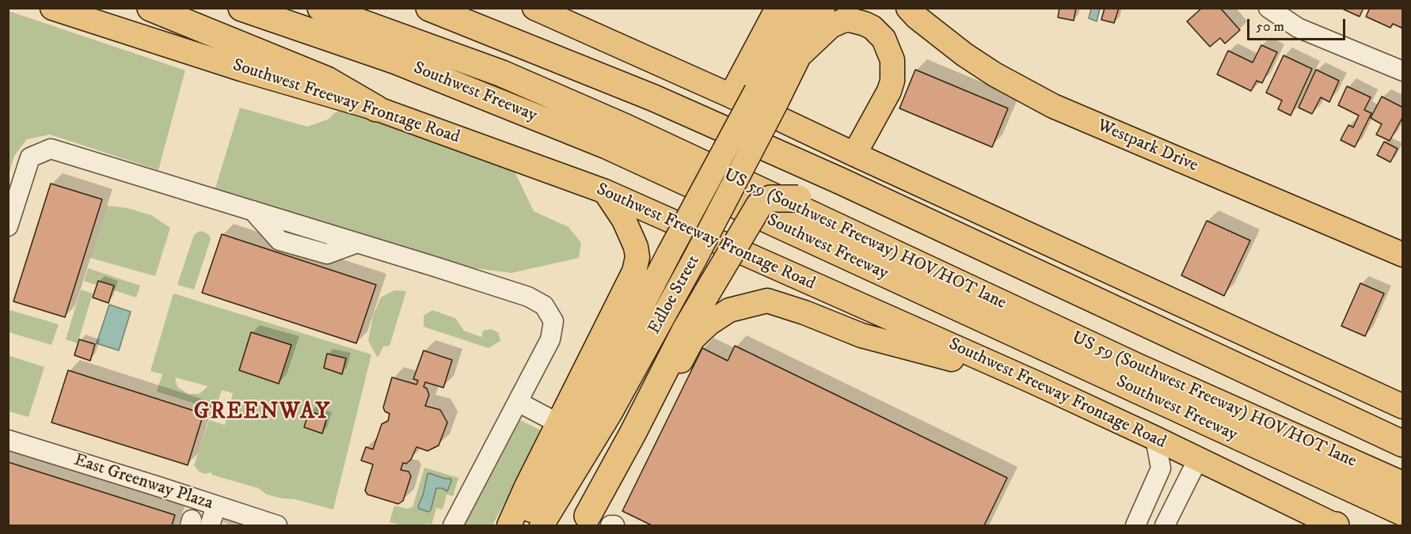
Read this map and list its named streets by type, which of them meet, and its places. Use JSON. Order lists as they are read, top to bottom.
{
  "streets": {
    "highway": ["Southwest Freeway", "US 59 (Southwest Freeway) HOV/HOT lane"],
    "main road": ["Southwest Freeway Frontage Road", "Westpark Drive", "Edloe Street"],
    "street": ["East Greenway Plaza"]
  },
  "districts": ["GREENWAY"],
  "scale_bar": "50 m"
}
